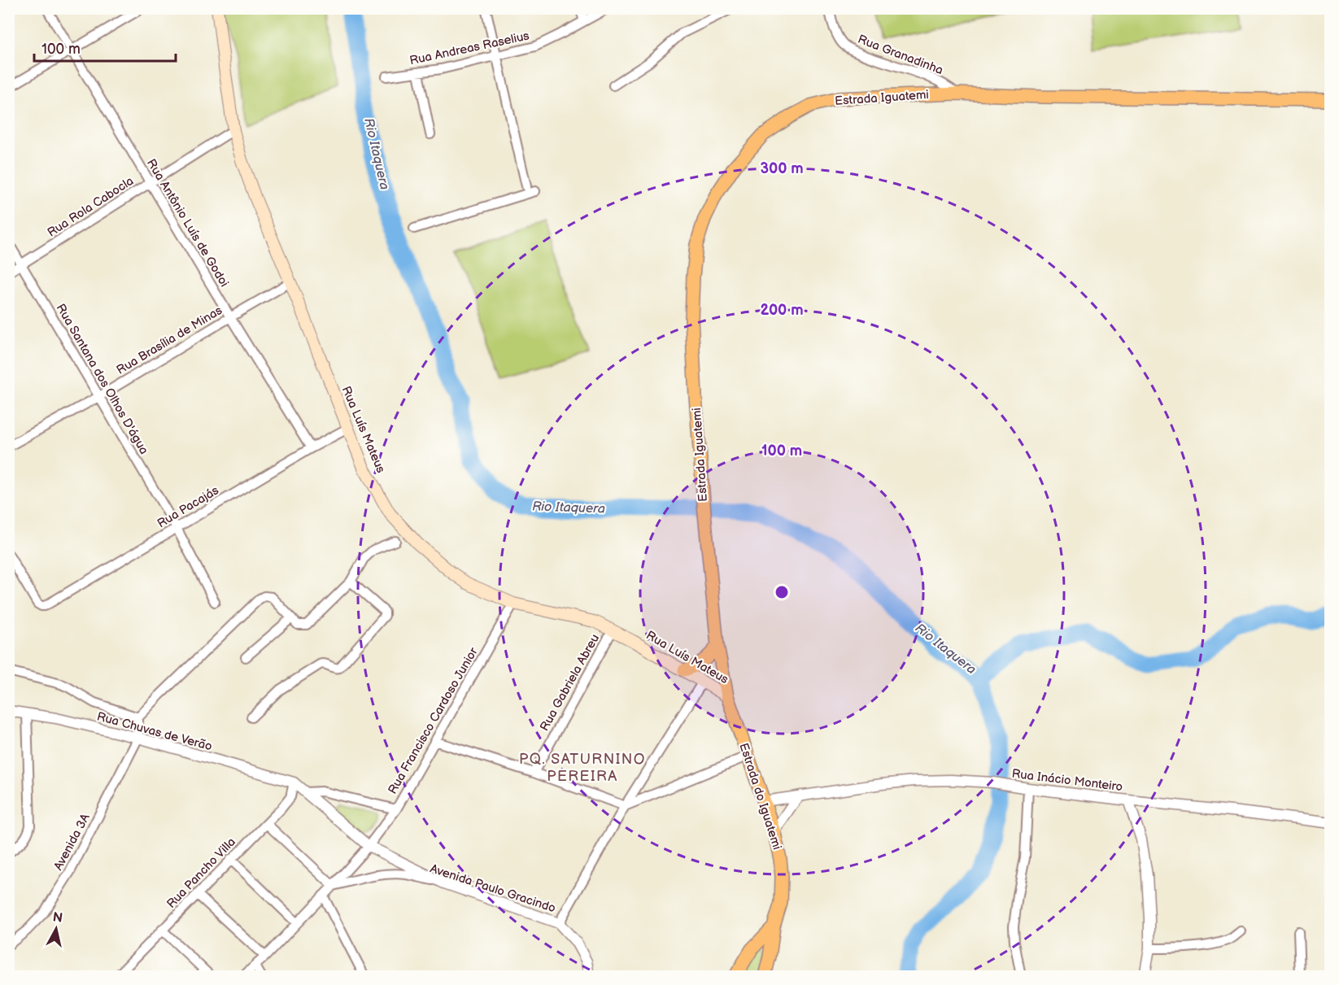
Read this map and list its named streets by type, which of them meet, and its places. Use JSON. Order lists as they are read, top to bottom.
{
  "streets": {
    "main road": ["Estrada Iguatemi", "Rua Luís Mateus", "Estrada do Iguatemi"],
    "street": [
      "Rua Andreas Raselius",
      "Rua Granadinha",
      "Rua Rola Cabocla",
      "Rua Antônio Luís de Godoi",
      "Rua Brasília de Minas",
      "Rua Santana dos Olhos D'água",
      "Rua Pacajás",
      "Rua Gabriela Abreu",
      "Rua Francisco Cardoso Junior",
      "Rua Chuvas de Verão",
      "Rua Inácio Monteiro",
      "Avenida 3A",
      "Rua Pancho Villa",
      "Avenida Paulo Gracindo"
    ]
  },
  "crossings": [
    ["Rua Granadinha", "Estrada Iguatemi"],
    ["Estrada Iguatemi", "Rua Luís Mateus"],
    ["Estrada Iguatemi", "Estrada do Iguatemi"],
    ["Rua Rola Cabocla", "Rua Antônio Luís de Godoi"],
    ["Rua Rola Cabocla", "Rua Santana dos Olhos D'água"],
    ["Rua Rola Cabocla", "Rua Luís Mateus"],
    ["Rua Antônio Luís de Godoi", "Rua Brasília de Minas"],
    ["Rua Antônio Luís de Godoi", "Rua Pacajás"],
    ["Rua Brasília de Minas", "Rua Santana dos Olhos D'água"],
    ["Rua Brasília de Minas", "Rua Luís Mateus"],
    ["Rua Santana dos Olhos D'água", "Rua Pacajás"],
    ["Rua Luís Mateus", "Rua Pacajás"],
    ["Rua Luís Mateus", "Rua Gabriela Abreu"],
    ["Rua Luís Mateus", "Rua Francisco Cardoso Junior"],
    ["Rua Luís Mateus", "Estrada do Iguatemi"],
    ["Rua Chuvas de Verão", "Avenida 3A"],
    ["Rua Chuvas de Verão", "Rua Pancho Villa"],
    ["Rua Inácio Monteiro", "Estrada do Iguatemi"]
  ],
  "districts": ["PQ. SATURNINO PEREIRA"],
  "water": ["Rio Itaquera"],
  "scale_bar": "100 m",
  "north": "top",
  "rings": ["300 m", "200 m", "100 m"]
}
